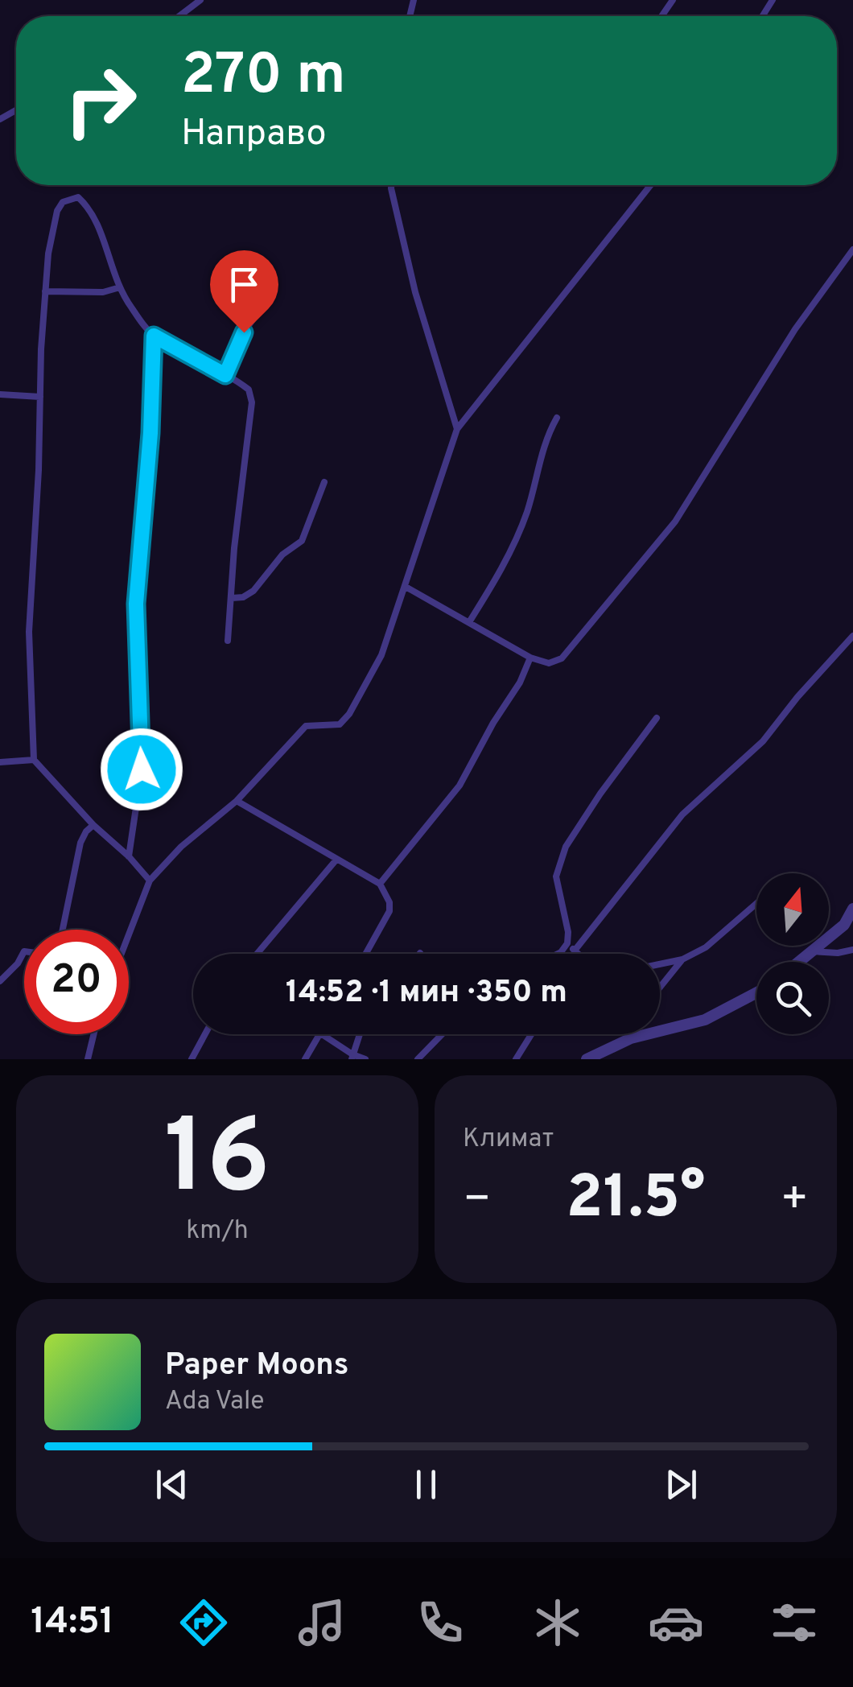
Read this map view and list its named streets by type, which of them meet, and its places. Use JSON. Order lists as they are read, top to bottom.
{
  "north": "top",
  "page": {
    "turn": ["270 m", "Направо"],
    "limit": "20",
    "trip": "14:52 · 1 мин · 350 m",
    "tile": [
      ["16", "km/h"],
      "Климат"
    ],
    "heat": ["−", "21.5°", "+"],
    "song": ["Paper Moons", "Ada Vale"],
    "tabs": "14:51"
  }
}
